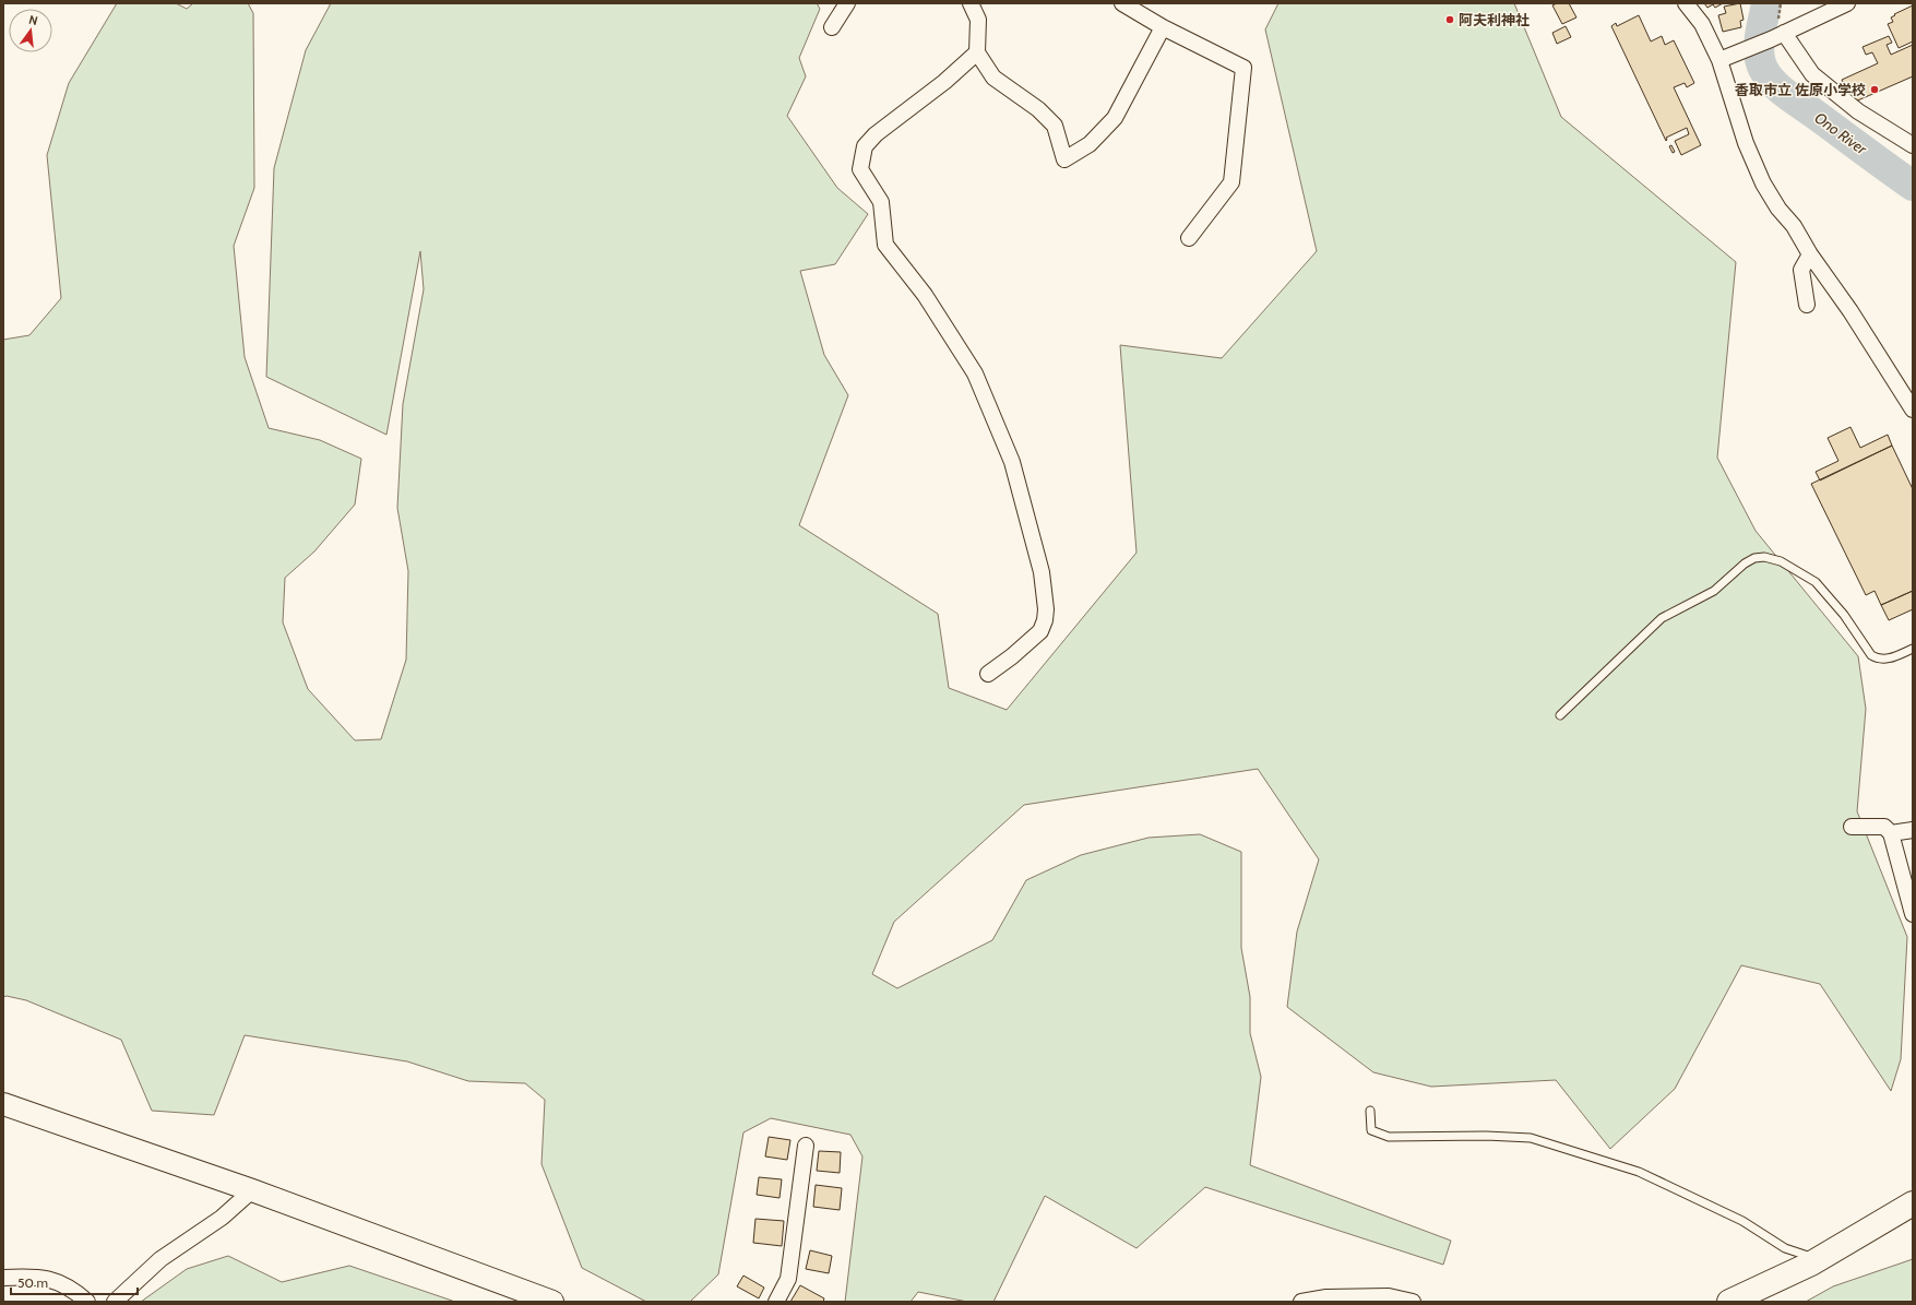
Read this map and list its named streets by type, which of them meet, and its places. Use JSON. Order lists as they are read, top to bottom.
{
  "water": ["Ono River"],
  "places": ["阿夫利神社", "香取市立 佐原小学校"],
  "scale_bar": "50 m",
  "north": "top"
}
